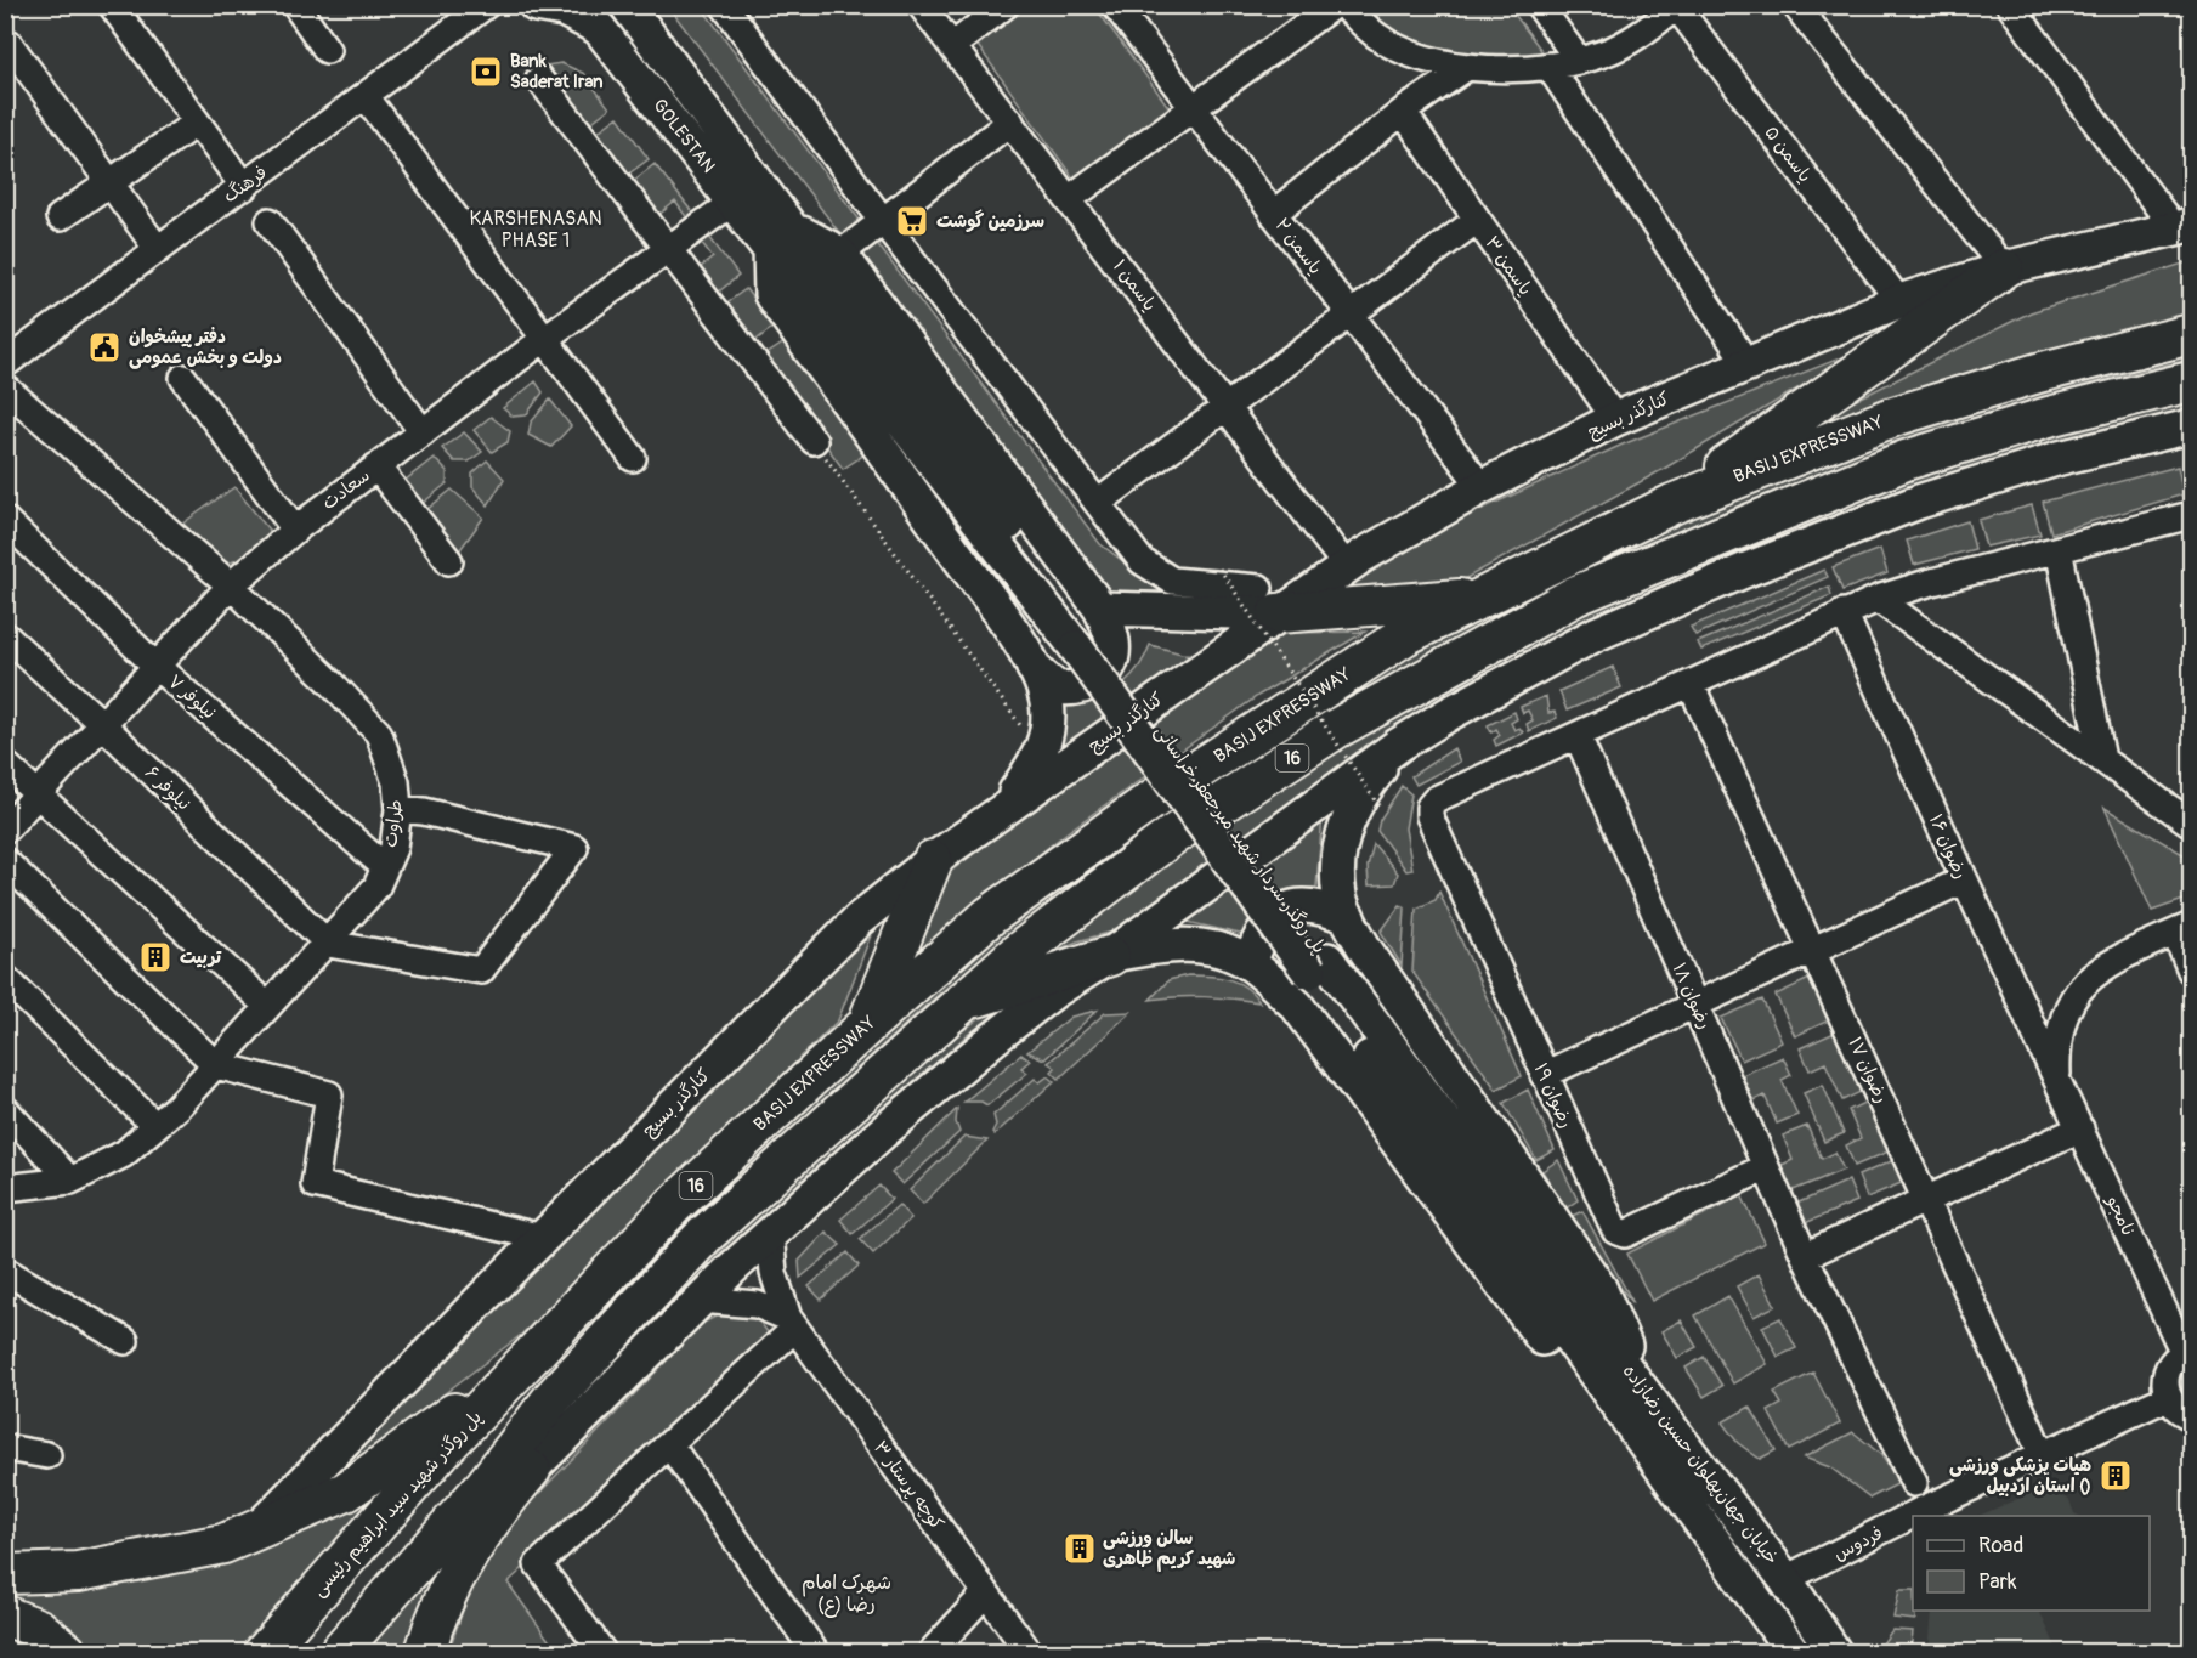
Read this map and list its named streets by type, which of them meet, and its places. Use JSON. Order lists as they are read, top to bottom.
{
  "streets": {
    "highway": ["BASIJ EXPRESSWAY", "16", "پل روگذر شهید سید ابراهیم رئیسی"],
    "main road": [
      "GOLESTAN",
      "کنارگذر بسیج",
      "پل روگذر سردار شهید میرجعفر خراسانی",
      "خیابان جهان‌پهلوان حسین رضا‌زاده"
    ],
    "street": [
      "یاسمن ۵",
      "فرهنگ",
      "یاسمن ۲",
      "یاسمن ۳",
      "یاسمن ۱",
      "سعادت",
      "نیلوفر ۷",
      "نیلوفر ۶",
      "طراوت",
      "رضوان ۱۶",
      "رضوان ۱۸",
      "رضوان ۱۷",
      "رضوان ۱۹",
      "نامجو",
      "کوچه پرستار ۳",
      "فردوس"
    ]
  },
  "crossings": [
    ["GOLESTAN", "سعادت"],
    ["GOLESTAN", "پل روگذر سردار شهید میرجعفر خراسانی"],
    ["یاسمن ۵", "کنارگذر بسیج"],
    ["یاسمن ۲", "کنارگذر بسیج"],
    ["یاسمن ۳", "کنارگذر بسیج"],
    ["یاسمن ۱", "کنارگذر بسیج"],
    ["BASIJ EXPRESSWAY", "پل روگذر شهید سید ابراهیم رئیسی"],
    ["سعادت", "نیلوفر ۷"],
    ["سعادت", "نیلوفر ۶"],
    ["سعادت", "طراوت"],
    ["نیلوفر ۷", "طراوت"],
    ["نیلوفر ۶", "طراوت"],
    ["پل روگذر سردار شهید میرجعفر خراسانی", "خیابان جهان‌پهلوان حسین رضا‌زاده"],
    ["رضوان ۱۶", "نامجو"],
    ["رضوان ۱۸", "رضوان ۱۹"],
    ["رضوان ۱۷", "فردوس"],
    ["خیابان جهان‌پهلوان حسین رضا‌زاده", "فردوس"]
  ],
  "districts": ["KARSHENASAN PHASE 1", "شهرک امام رضا (ع)"],
  "places": {
    "bank": ["Bank Saderat Iran"],
    "supermarket": ["سرزمین گوشت"],
    "public building": ["دفتر پیشخوان دولت و بخش عمومی"],
    "building": ["تربیت", "هیات پزشکی ورزشی استان اردبیل ()", "سالن ورزشی شهید کریم ظاهری"]
  },
  "legend": ["Road", "Park"]
}
